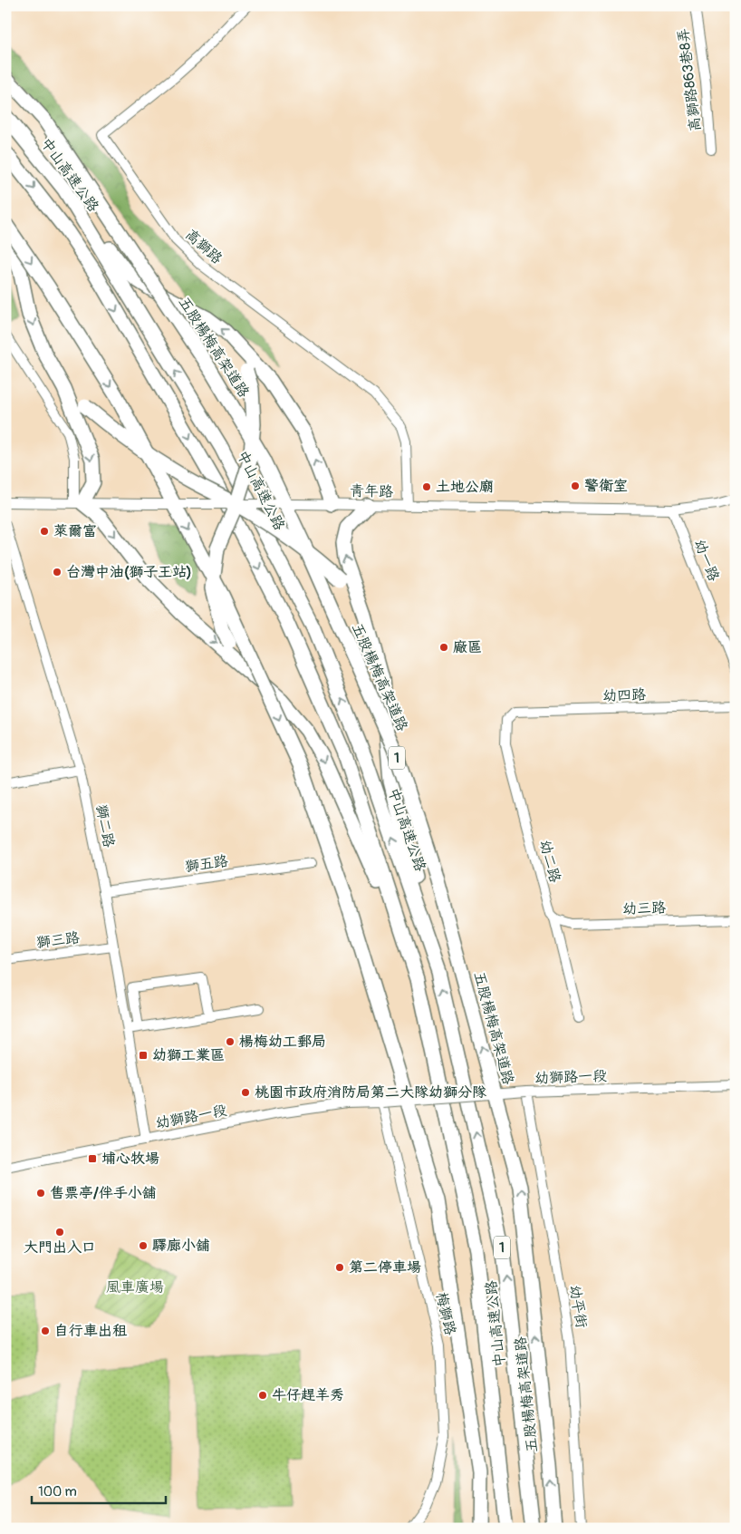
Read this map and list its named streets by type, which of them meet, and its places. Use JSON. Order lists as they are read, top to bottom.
{
  "streets": {
    "highway": ["中山高速公路", "五股楊梅高架道路", "1"],
    "street": [
      "高獅路863巷8弄",
      "高獅路",
      "青年路",
      "幼一路",
      "幼四路",
      "獅二路",
      "幼二路",
      "獅五路",
      "幼三路",
      "獅三路",
      "幼獅路一段",
      "幼平街",
      "梅獅路"
    ]
  },
  "crossings": [
    ["高獅路", "青年路"],
    ["青年路", "幼一路"],
    ["幼四路", "幼二路"],
    ["獅二路", "獅五路"],
    ["獅二路", "獅三路"],
    ["獅二路", "幼獅路一段"],
    ["幼二路", "幼三路"],
    ["幼獅路一段", "幼平街"],
    ["幼獅路一段", "梅獅路"]
  ],
  "parks": ["風車廣場"],
  "places": {
    "other": [
      "警衛室",
      "土地公廟",
      "萊爾富",
      "台灣中油(獅子王站)",
      "廠區",
      "楊梅幼工郵局",
      "桃園市政府消防局第二大隊幼獅分隊",
      "售票亭/伴手小舖",
      "大門出入口",
      "驛廊小舖",
      "第二停車場",
      "自行車出租",
      "牛仔趕羊秀"
    ],
    "transit": ["幼獅工業區", "埔心牧場"]
  },
  "scale_bar": "100 m"
}
